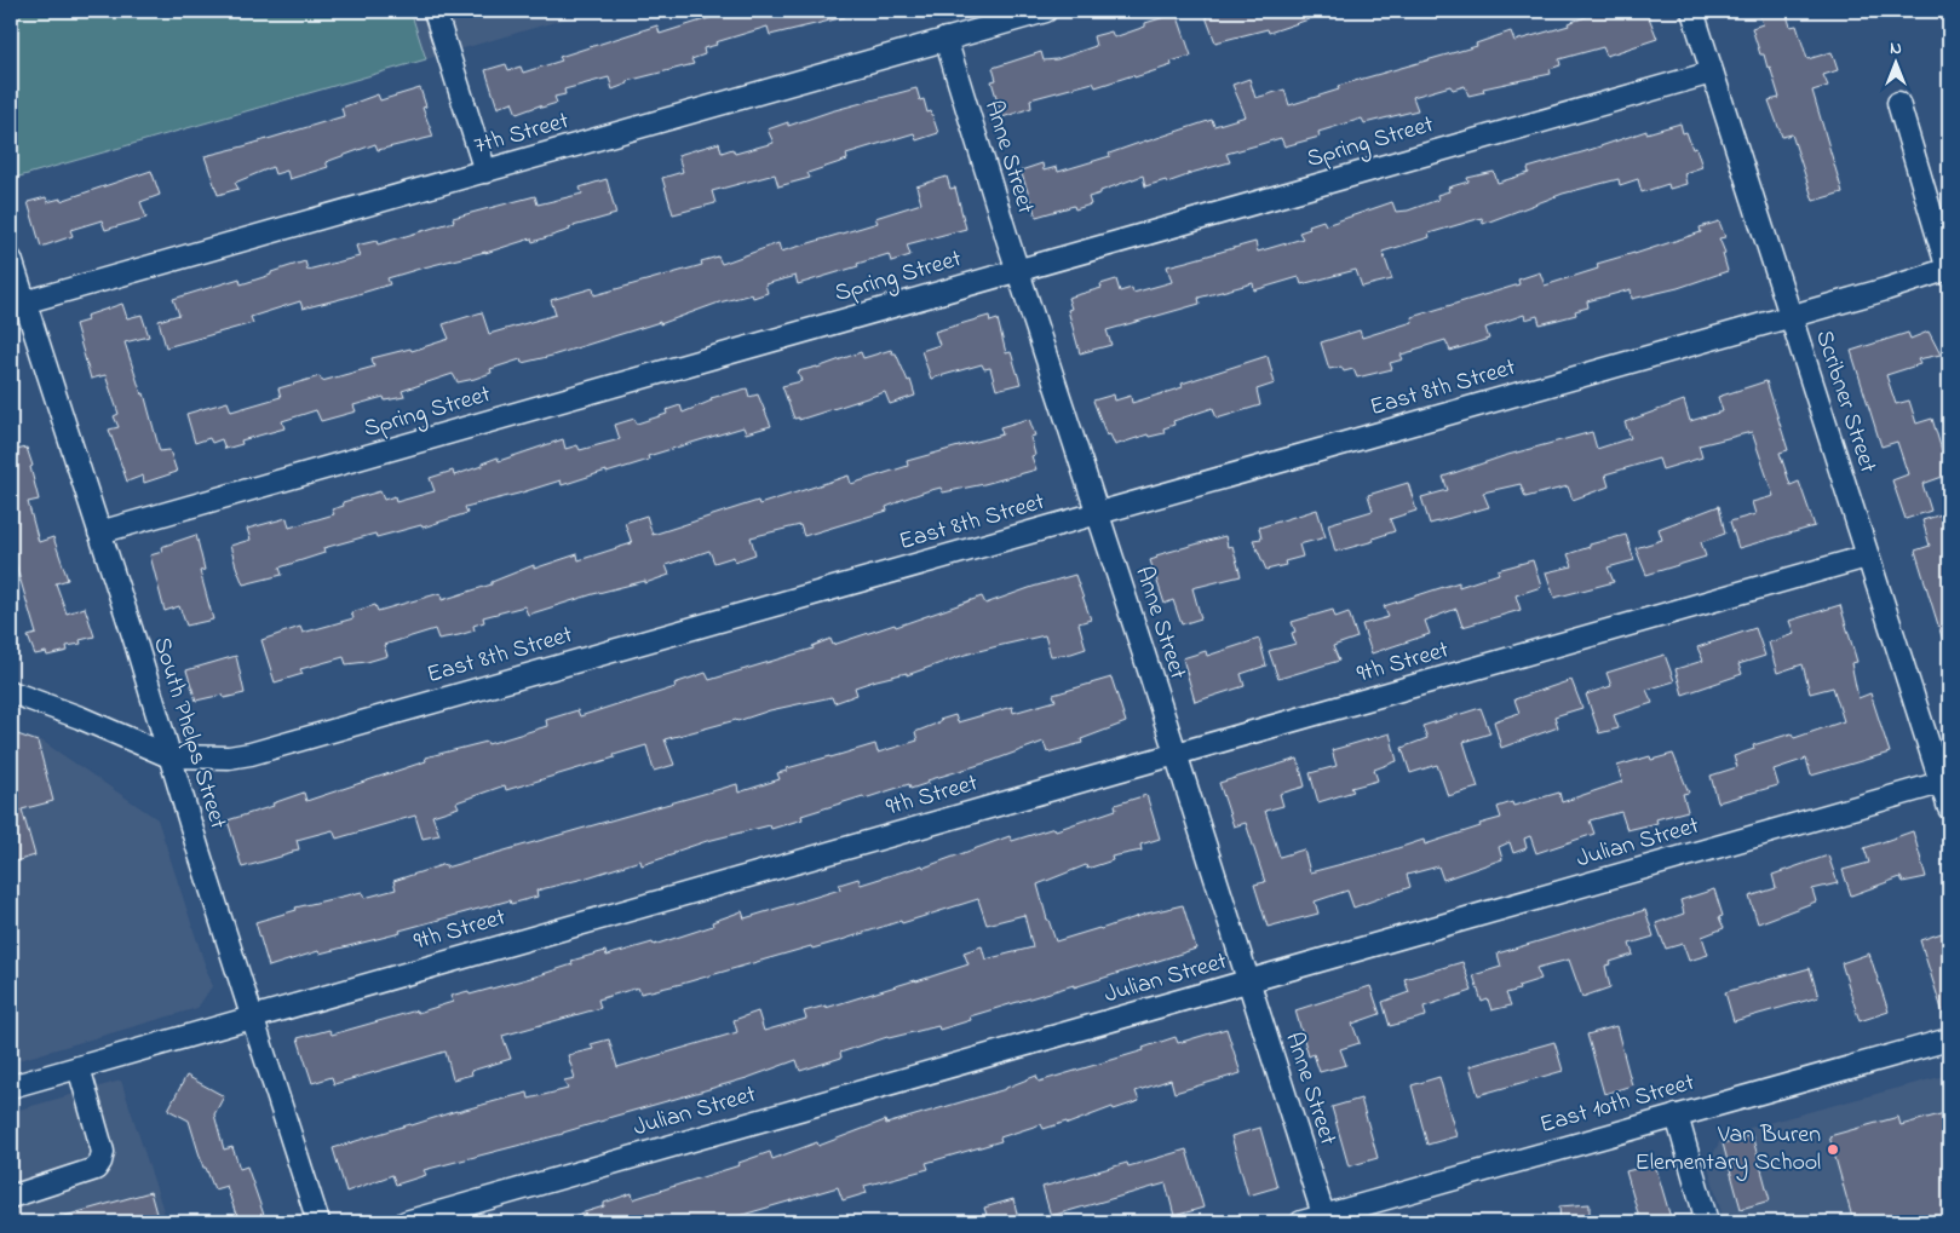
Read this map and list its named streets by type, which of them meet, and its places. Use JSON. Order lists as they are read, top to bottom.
{
  "streets": {
    "street": [
      "7th Street",
      "Spring Street",
      "Anne Street",
      "East 8th Street",
      "Scribner Street",
      "9th Street",
      "South Phelps Street",
      "Julian Street",
      "East 10th Street"
    ]
  },
  "crossings": [
    ["7th Street", "Anne Street"],
    ["7th Street", "South Phelps Street"],
    ["Spring Street", "Anne Street"],
    ["Spring Street", "Scribner Street"],
    ["Spring Street", "South Phelps Street"],
    ["Anne Street", "East 8th Street"],
    ["Anne Street", "9th Street"],
    ["Anne Street", "Julian Street"],
    ["Anne Street", "East 10th Street"],
    ["East 8th Street", "Scribner Street"],
    ["East 8th Street", "South Phelps Street"],
    ["Scribner Street", "9th Street"],
    ["Scribner Street", "Julian Street"],
    ["9th Street", "South Phelps Street"]
  ],
  "places": ["Van Buren Elementary School"],
  "north": "top"
}
